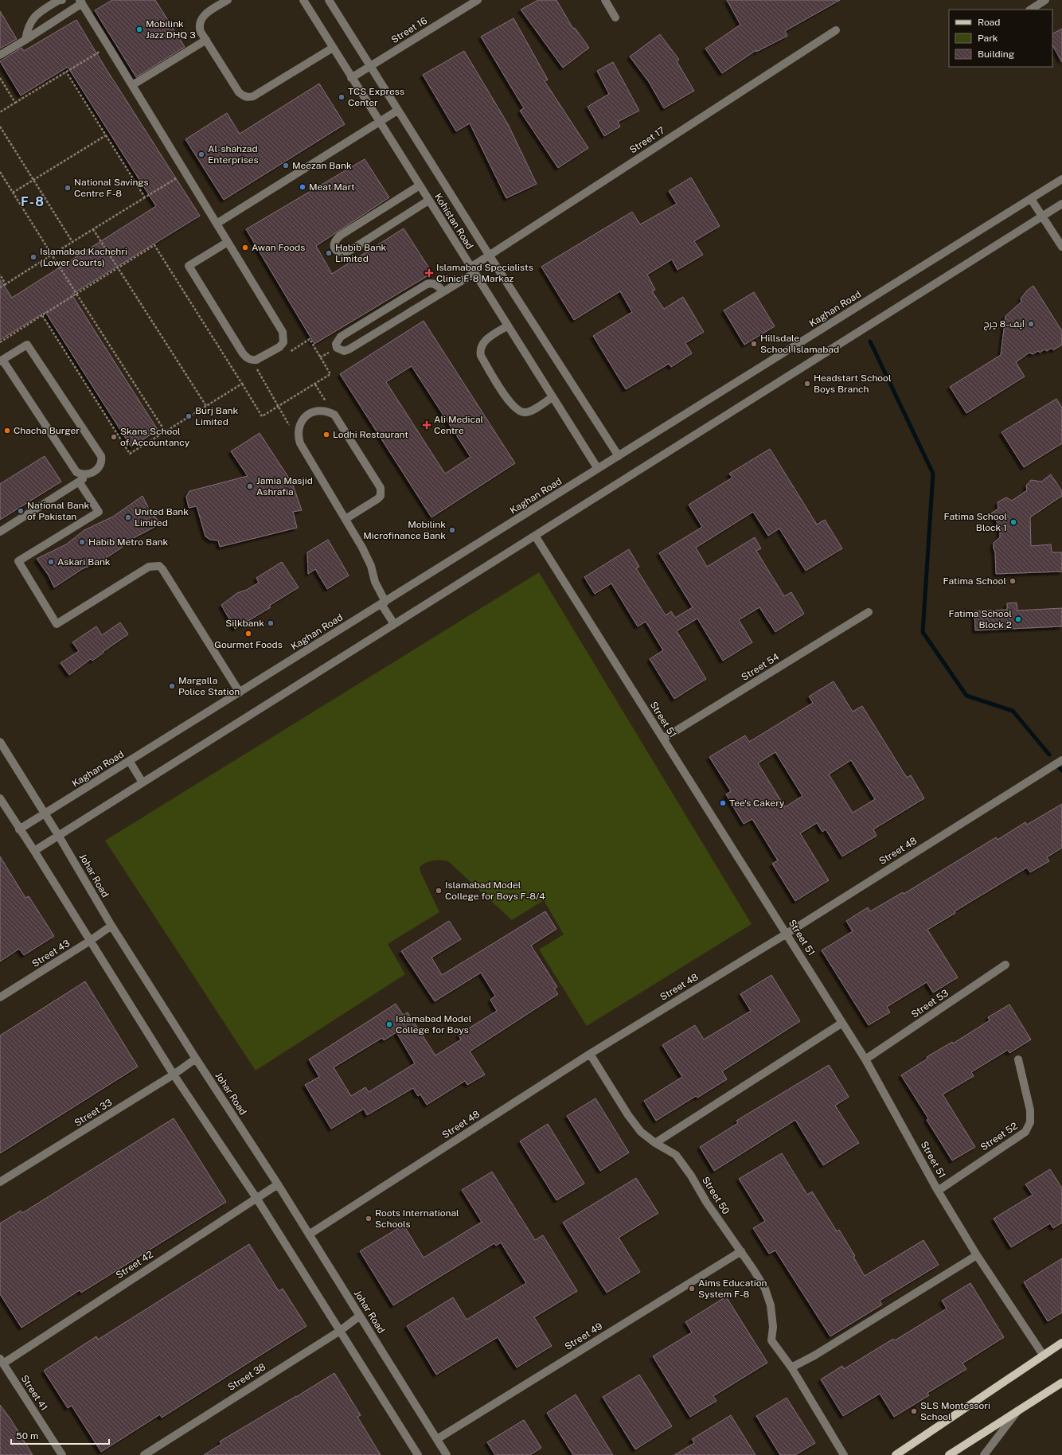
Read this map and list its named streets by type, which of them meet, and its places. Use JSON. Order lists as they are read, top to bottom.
{
  "streets": {
    "street": [
      "Street 16",
      "Street 17",
      "Kohistan Road",
      "Kaghan Road",
      "Street 54",
      "Street 51",
      "Street 48",
      "Johar Road",
      "Street 43",
      "Street 53",
      "Street 33",
      "Street 52",
      "Street 50",
      "Street 42",
      "Street 49",
      "Street 38",
      "Street 41"
    ]
  },
  "crossings": [
    ["Street 16", "Kohistan Road"],
    ["Street 17", "Kohistan Road"],
    ["Kohistan Road", "Kaghan Road"],
    ["Kaghan Road", "Johar Road"],
    ["Street 54", "Street 51"],
    ["Street 51", "Street 48"],
    ["Street 51", "Street 53"],
    ["Street 51", "Street 52"],
    ["Street 48", "Johar Road"],
    ["Street 48", "Street 50"],
    ["Johar Road", "Street 43"],
    ["Johar Road", "Street 33"],
    ["Johar Road", "Street 42"],
    ["Johar Road", "Street 49"],
    ["Johar Road", "Street 38"],
    ["Street 50", "Street 49"],
    ["Street 42", "Street 41"]
  ],
  "districts": ["F-8"],
  "places": {
    "other": [
      "Mobilink Jazz DHQ 3",
      "TCS Express Center",
      "Al-shahzad Enterprises",
      "Meezan Bank",
      "Meat Mart",
      "National Savings Centre F-8",
      "Awan Foods",
      "Habib Bank Limited",
      "Islamabad Kachehri (Lower Courts)",
      "ایف-8 چرچ",
      "Hillsdale School Islamabad",
      "Headstart School Boys Branch",
      "Burj Bank Limited",
      "Chacha Burger",
      "Lodhi Restaurant",
      "Skans School of Accountancy",
      "Jamia Masjid Ashrafia",
      "National Bank of Pakistan",
      "United Bank Limited",
      "Fatima School Block 1",
      "Mobilink Microfinance Bank",
      "Habib Metro Bank",
      "Askari Bank",
      "Fatima School",
      "Fatima School Block 2",
      "Silkbank",
      "Gourmet Foods",
      "Margalla Police Station",
      "Tee's Cakery",
      "Islamabad Model College for Boys F-8/4",
      "Islamabad Model College for Boys",
      "Roots International Schools",
      "Aims Education System F-8",
      "SLS Montessori School"
    ],
    "health": ["Islamabad Specialists Clinic F-8 Markaz", "Ali Medical Centre"]
  },
  "legend": ["Road", "Park", "Building"],
  "scale_bar": "50 m"
}
